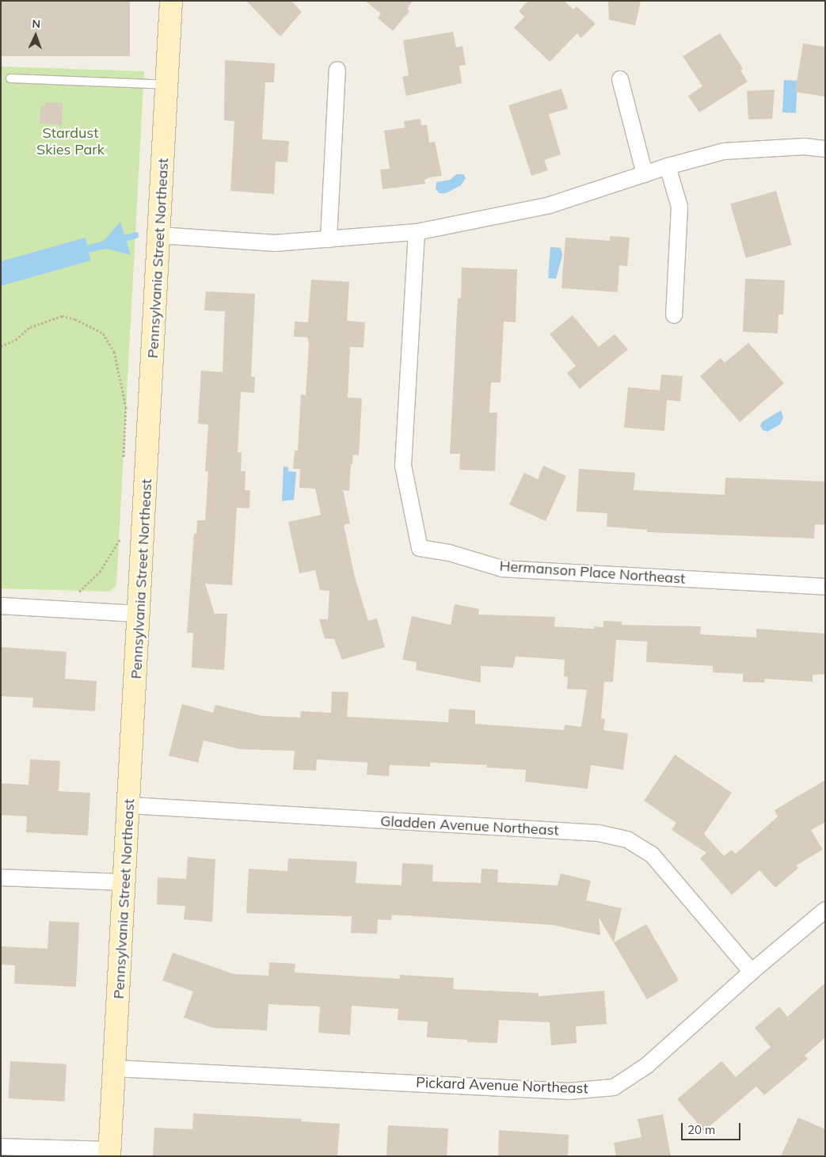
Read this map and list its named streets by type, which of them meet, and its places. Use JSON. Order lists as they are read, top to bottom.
{
  "streets": {
    "street": [
      "Pennsylvania Street Northeast",
      "Hermanson Place Northeast",
      "Gladden Avenue Northeast",
      "Pickard Avenue Northeast"
    ]
  },
  "crossings": [
    ["Pennsylvania Street Northeast", "Gladden Avenue Northeast"],
    ["Pennsylvania Street Northeast", "Pickard Avenue Northeast"],
    ["Gladden Avenue Northeast", "Pickard Avenue Northeast"]
  ],
  "parks": ["Stardust Skies Park"],
  "scale_bar": "20 m",
  "north": "top"
}
